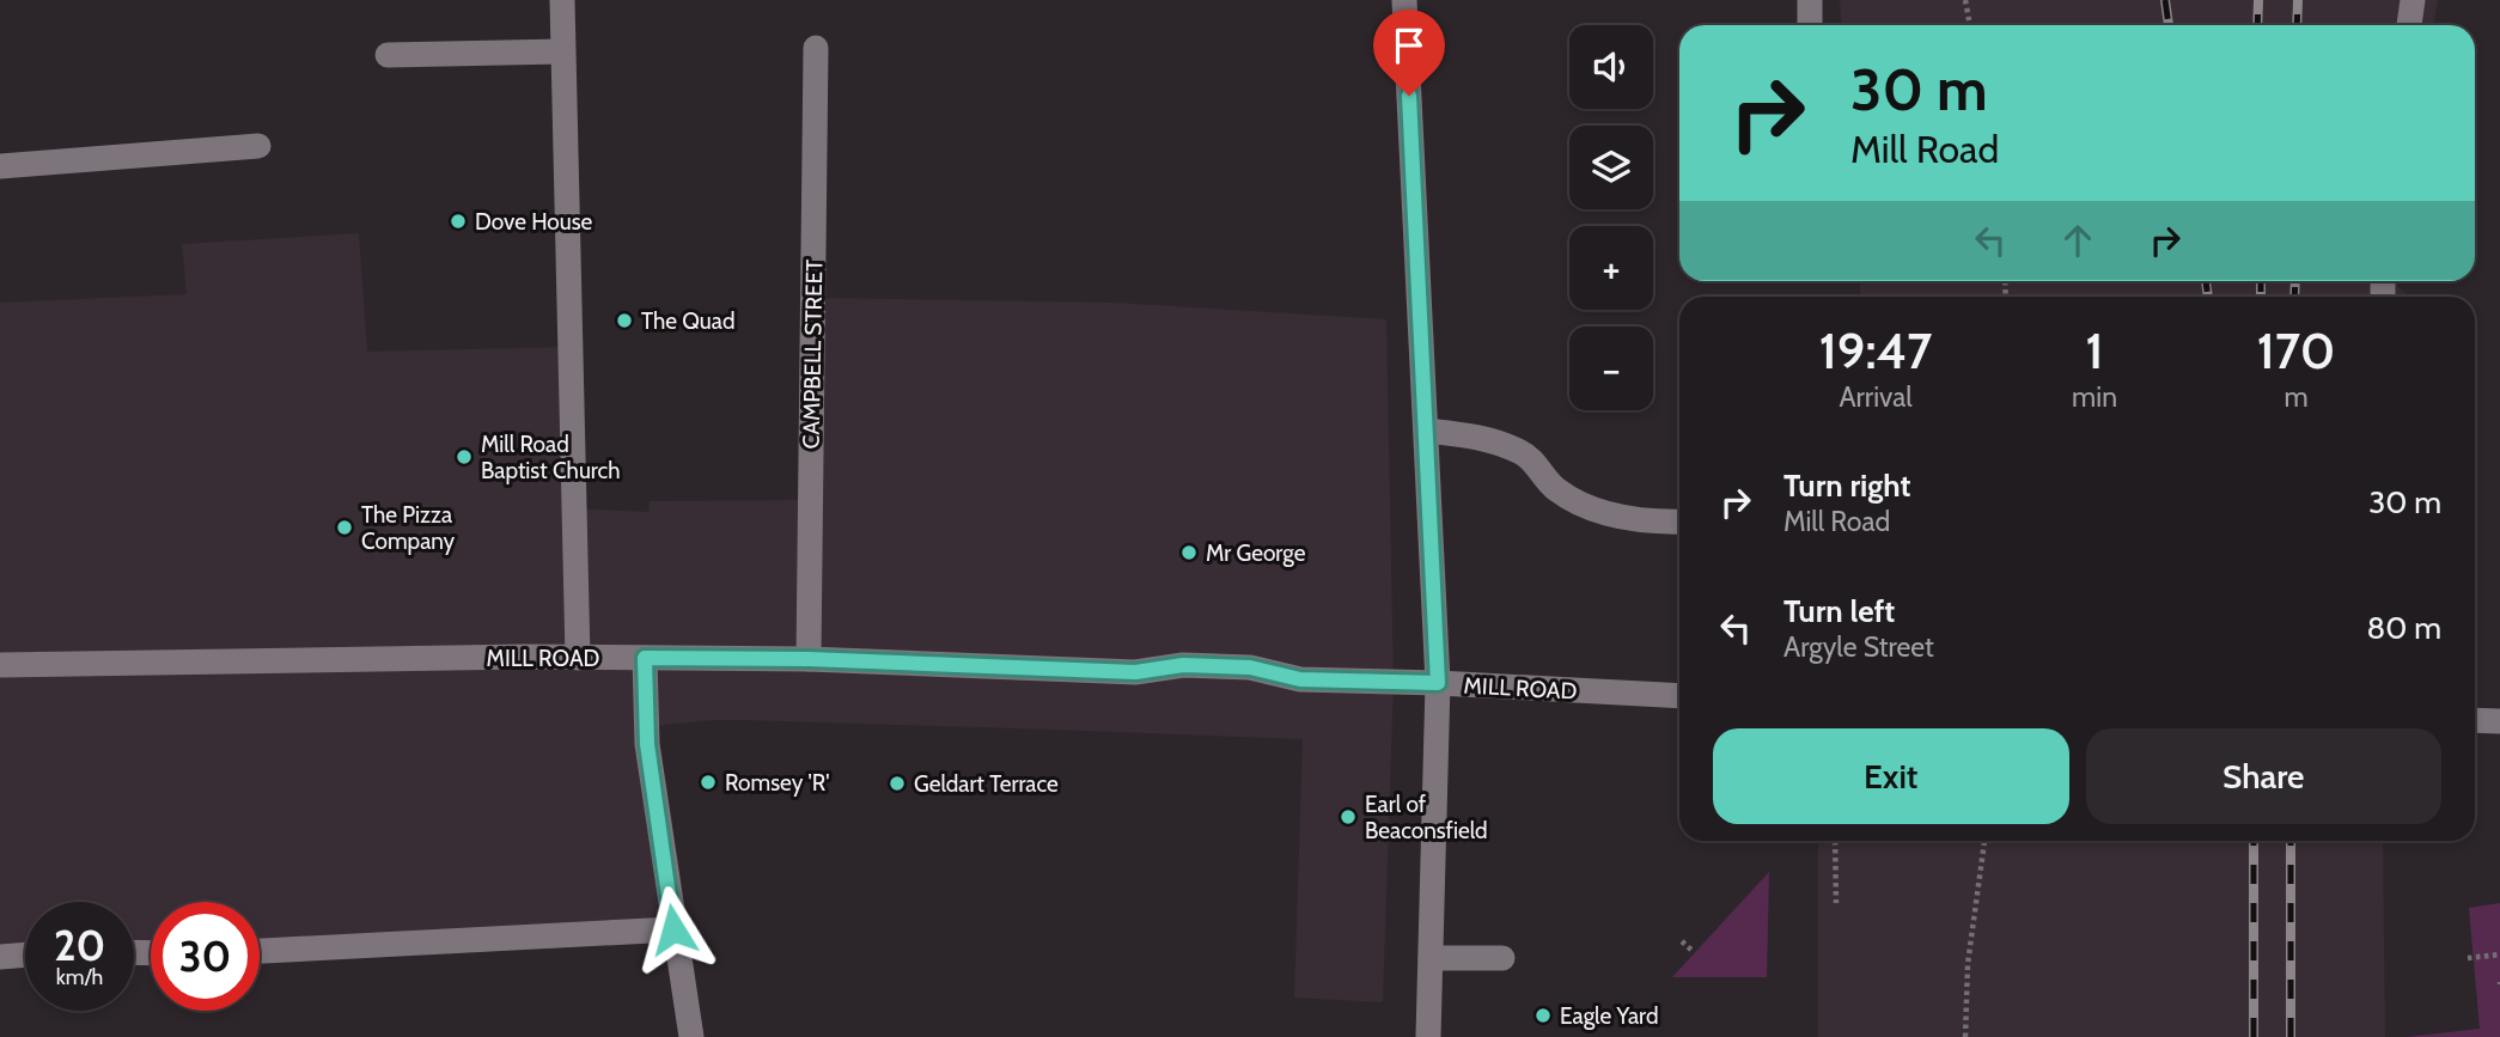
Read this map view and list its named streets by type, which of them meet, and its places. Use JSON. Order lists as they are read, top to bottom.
{
  "streets": {
    "street": ["CAMPBELL STREET", "MILL ROAD"]
  },
  "crossings": [
    ["CAMPBELL STREET", "MILL ROAD"]
  ],
  "places": [
    "Dove House",
    "The Quad",
    "Mill Road Baptist Church",
    "The Pizza Company",
    "Mr George",
    "Romsey 'R'",
    "Geldart Terrace",
    "Earl of Beaconsfield",
    "Eagle Yard"
  ],
  "page": {
    "map_buttons": ["+", "−"],
    "turn": ["30 m", "Mill Road"],
    "eta": [
      "19:47",
      "Arrival",
      "1",
      "min",
      "170",
      "m"
    ],
    "list": [
      {
        "name": "Turn right",
        "note": "Mill Road",
        "value": "30 m"
      },
      {
        "name": "Turn left",
        "note": "Argyle Street",
        "value": "80 m"
      }
    ],
    "buttons": ["Exit", "Share"],
    "speed": "20 km/h",
    "limit": "30"
  }
}
